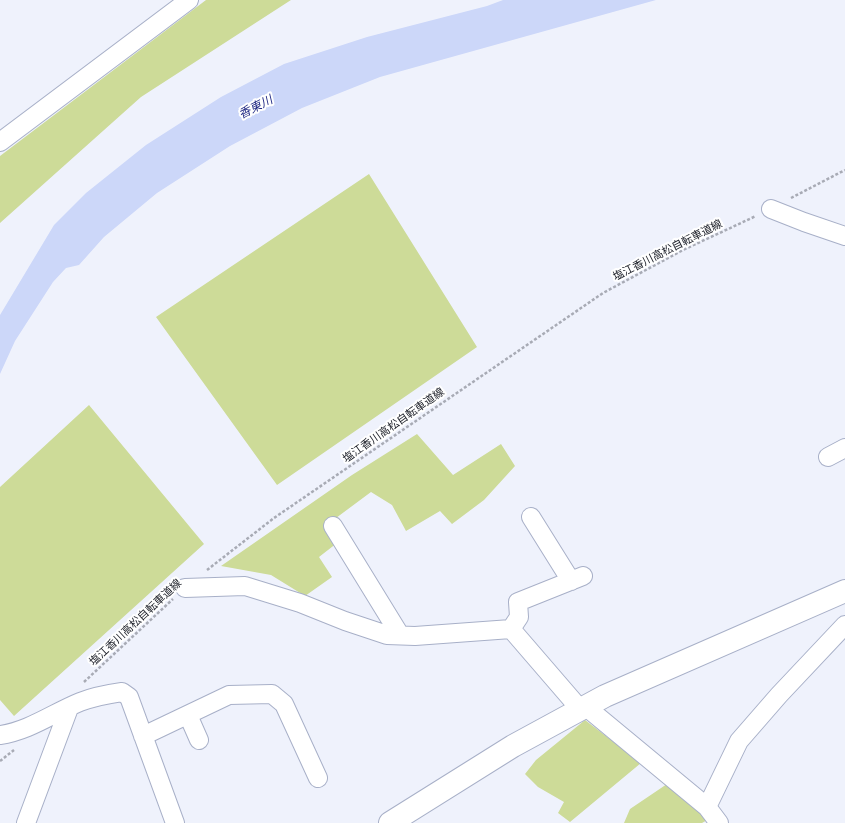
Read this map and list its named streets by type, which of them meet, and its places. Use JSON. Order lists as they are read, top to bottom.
{
  "streets": {
    "path": ["塩江香川高松自転車道線"]
  },
  "water": ["香東川"]
}
